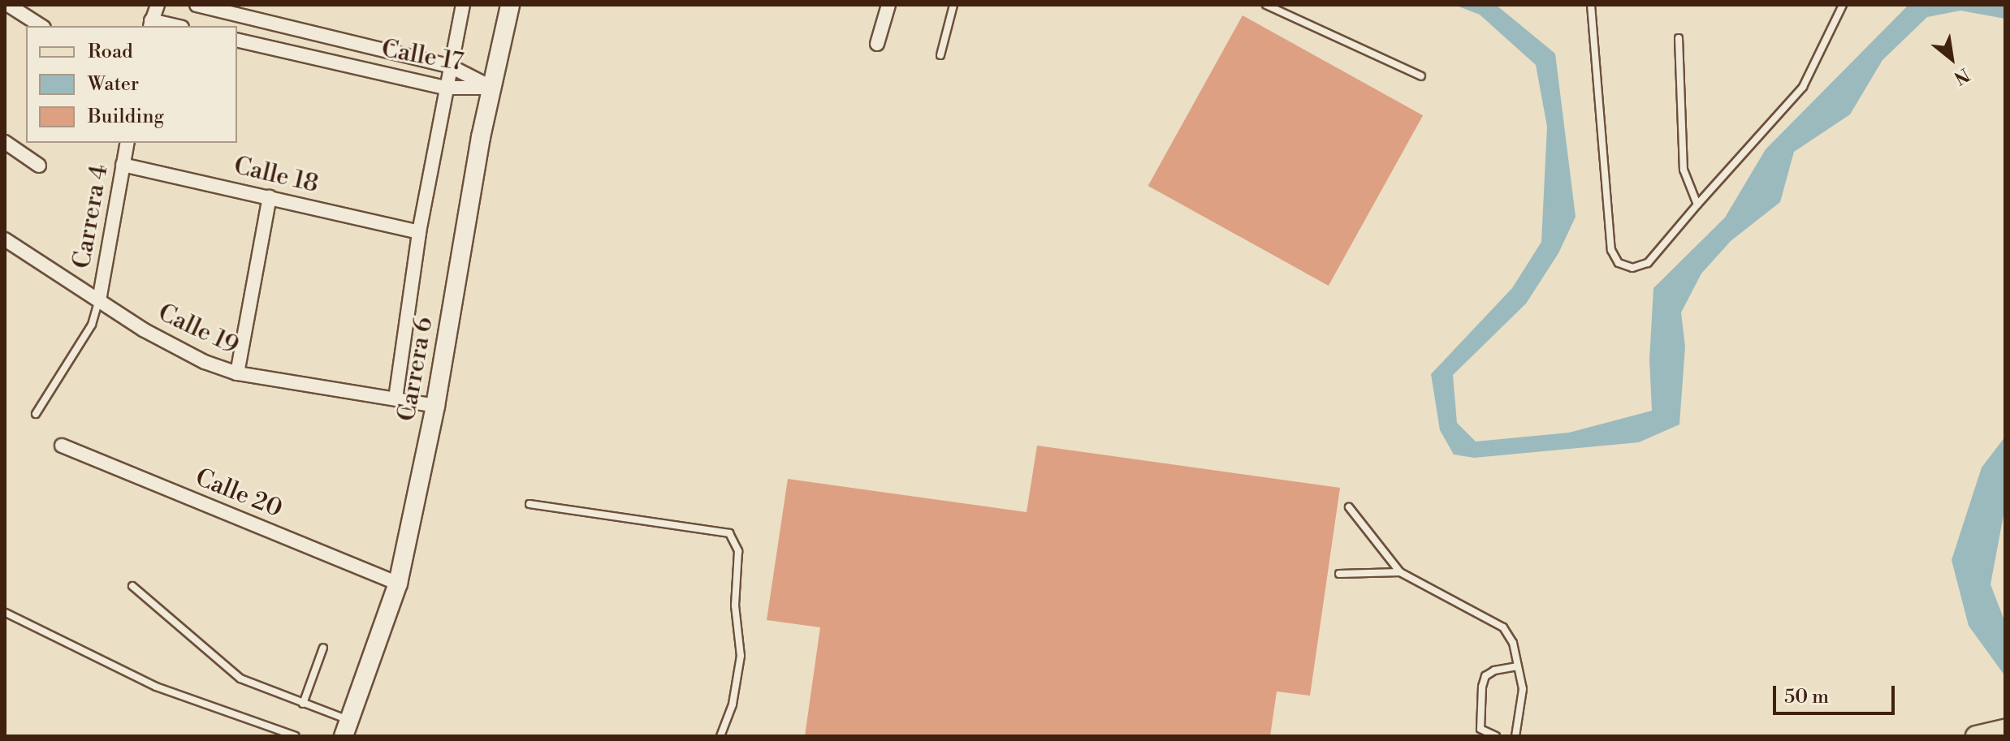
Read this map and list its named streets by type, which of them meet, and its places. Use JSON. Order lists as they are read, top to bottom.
{
  "streets": {
    "street": [
      "Calle 17",
      "Calle 18",
      "Carrera 4",
      "Calle 19",
      "Carrera 6",
      "Calle 20"
    ]
  },
  "crossings": [
    ["Calle 17", "Carrera 6"],
    ["Calle 18", "Carrera 4"],
    ["Calle 18", "Carrera 6"],
    ["Carrera 4", "Calle 19"],
    ["Calle 19", "Carrera 6"],
    ["Carrera 6", "Calle 20"]
  ],
  "legend": ["Road", "Water", "Building"],
  "scale_bar": "50 m",
  "north": "bottom right"
}
